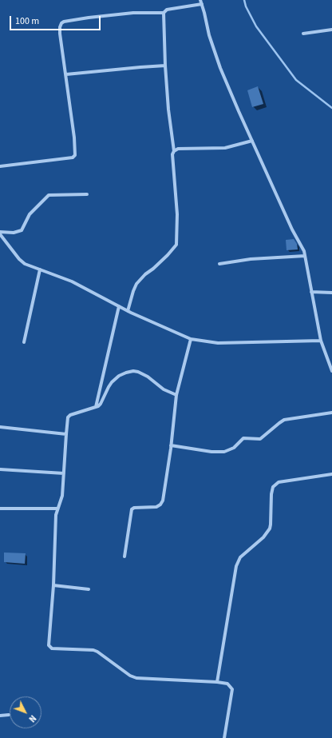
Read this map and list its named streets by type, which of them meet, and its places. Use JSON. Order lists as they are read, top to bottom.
{
  "scale_bar": "100 m",
  "north": "bottom right"
}
